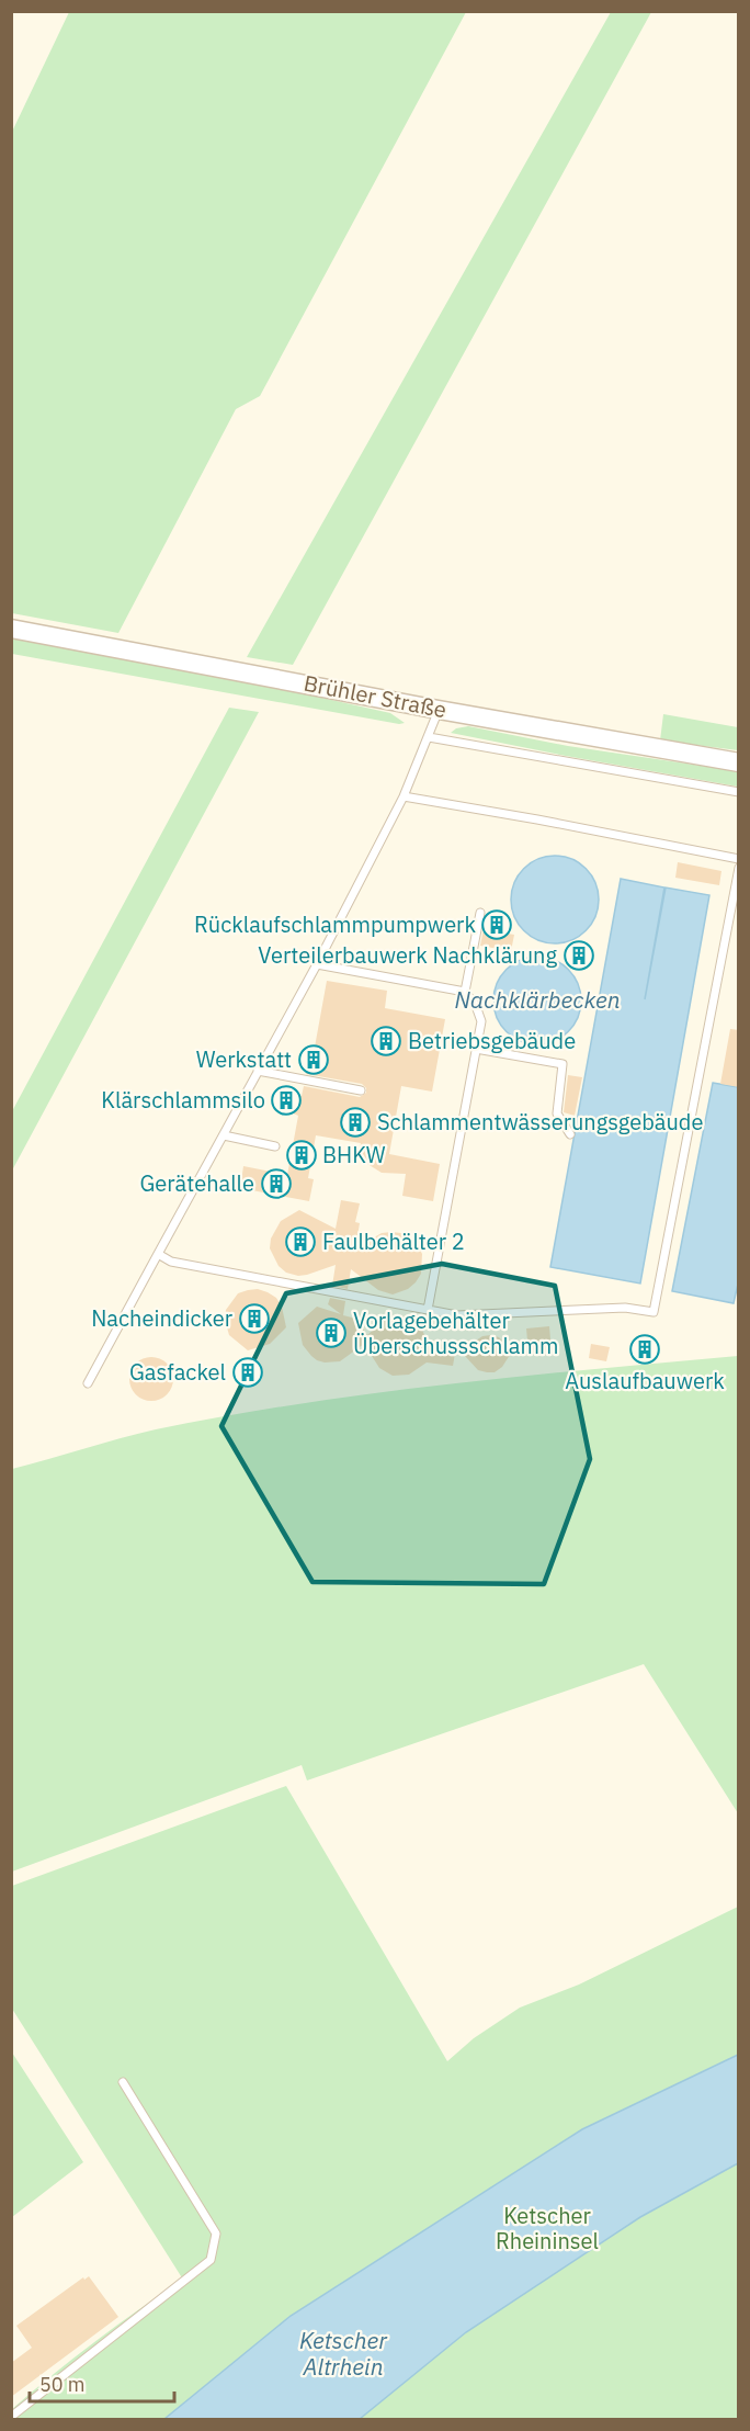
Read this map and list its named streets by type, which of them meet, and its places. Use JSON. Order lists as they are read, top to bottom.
{
  "streets": {
    "street": ["Brühler Straße"]
  },
  "water": ["Nachklärbecken", "Ketscher Altrhein"],
  "parks": ["Ketscher Rheininsel"],
  "places": {
    "building": [
      "Rücklaufschlammpumpwerk",
      "Verteilerbauwerk Nachklärung",
      "Betriebsgebäude",
      "Werkstatt",
      "Klärschlammsilo",
      "Schlammentwässerungsgebäude",
      "BHKW",
      "Gerätehalle",
      "Faulbehälter 2",
      "Nacheindicker",
      "Vorlagebehälter Überschussschlamm",
      "Auslaufbauwerk",
      "Gasfackel"
    ]
  },
  "scale_bar": "50 m"
}
